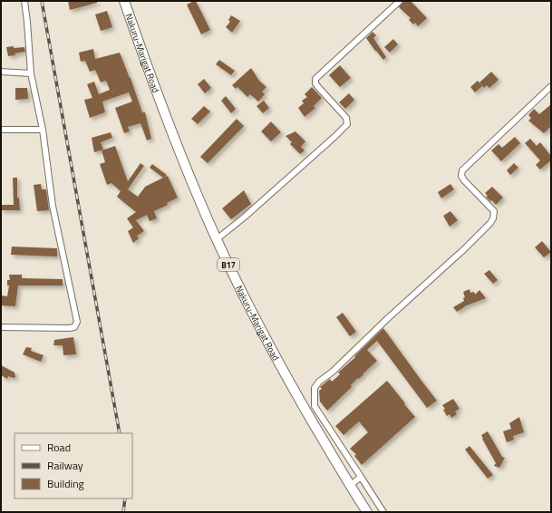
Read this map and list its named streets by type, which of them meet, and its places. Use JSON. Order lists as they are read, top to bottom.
{
  "streets": {
    "main road": ["Nakuru-Marigat Road", "B17"]
  },
  "legend": ["Road", "Railway", "Building"]
}
